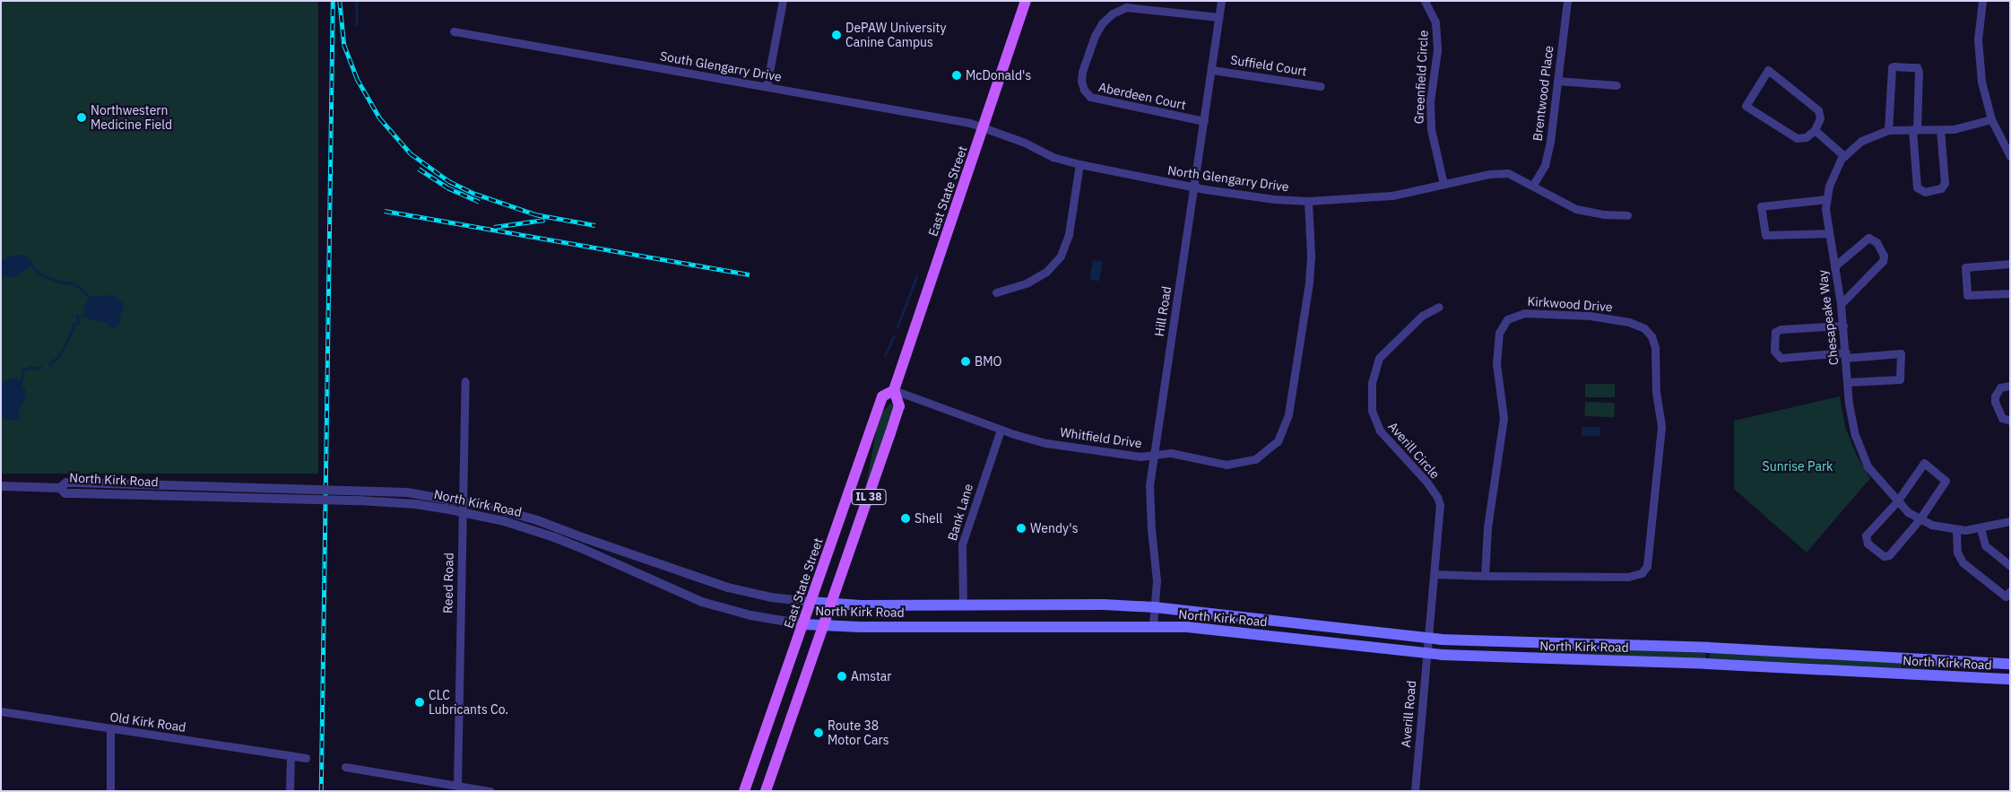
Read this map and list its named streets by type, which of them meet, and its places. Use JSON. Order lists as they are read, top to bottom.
{
  "streets": {
    "main road": ["East State Street", "North Kirk Road", "IL 38"],
    "street": [
      "Suffield Court",
      "South Glengarry Drive",
      "Greenfield Circle",
      "Brentwood Place",
      "Aberdeen Court",
      "North Glengarry Drive",
      "Kirkwood Drive",
      "Hill Road",
      "Chesapeake Way",
      "Whitfield Drive",
      "Averill Circle",
      "Bank Lane",
      "Reed Road",
      "Averill Road",
      "Old Kirk Road"
    ]
  },
  "crossings": [
    ["Suffield Court", "Hill Road"],
    ["South Glengarry Drive", "North Glengarry Drive"],
    ["South Glengarry Drive", "East State Street"],
    ["Greenfield Circle", "North Glengarry Drive"],
    ["Brentwood Place", "North Glengarry Drive"],
    ["Aberdeen Court", "Hill Road"],
    ["North Glengarry Drive", "East State Street"],
    ["North Glengarry Drive", "Hill Road"],
    ["North Glengarry Drive", "Whitfield Drive"],
    ["East State Street", "Whitfield Drive"],
    ["East State Street", "North Kirk Road"],
    ["Kirkwood Drive", "Averill Circle"],
    ["Hill Road", "Whitfield Drive"],
    ["Hill Road", "North Kirk Road"],
    ["Whitfield Drive", "Bank Lane"],
    ["Averill Circle", "North Kirk Road"],
    ["Averill Circle", "Averill Road"],
    ["North Kirk Road", "Bank Lane"],
    ["North Kirk Road", "Averill Road"]
  ],
  "parks": ["Sunrise Park"],
  "places": [
    "DePAW University Canine Campus",
    "McDonald's",
    "Northwestern Medicine Field",
    "BMO",
    "Shell",
    "Wendy's",
    "Amstar",
    "CLC Lubricants Co.",
    "Route 38 Motor Cars"
  ]
}
